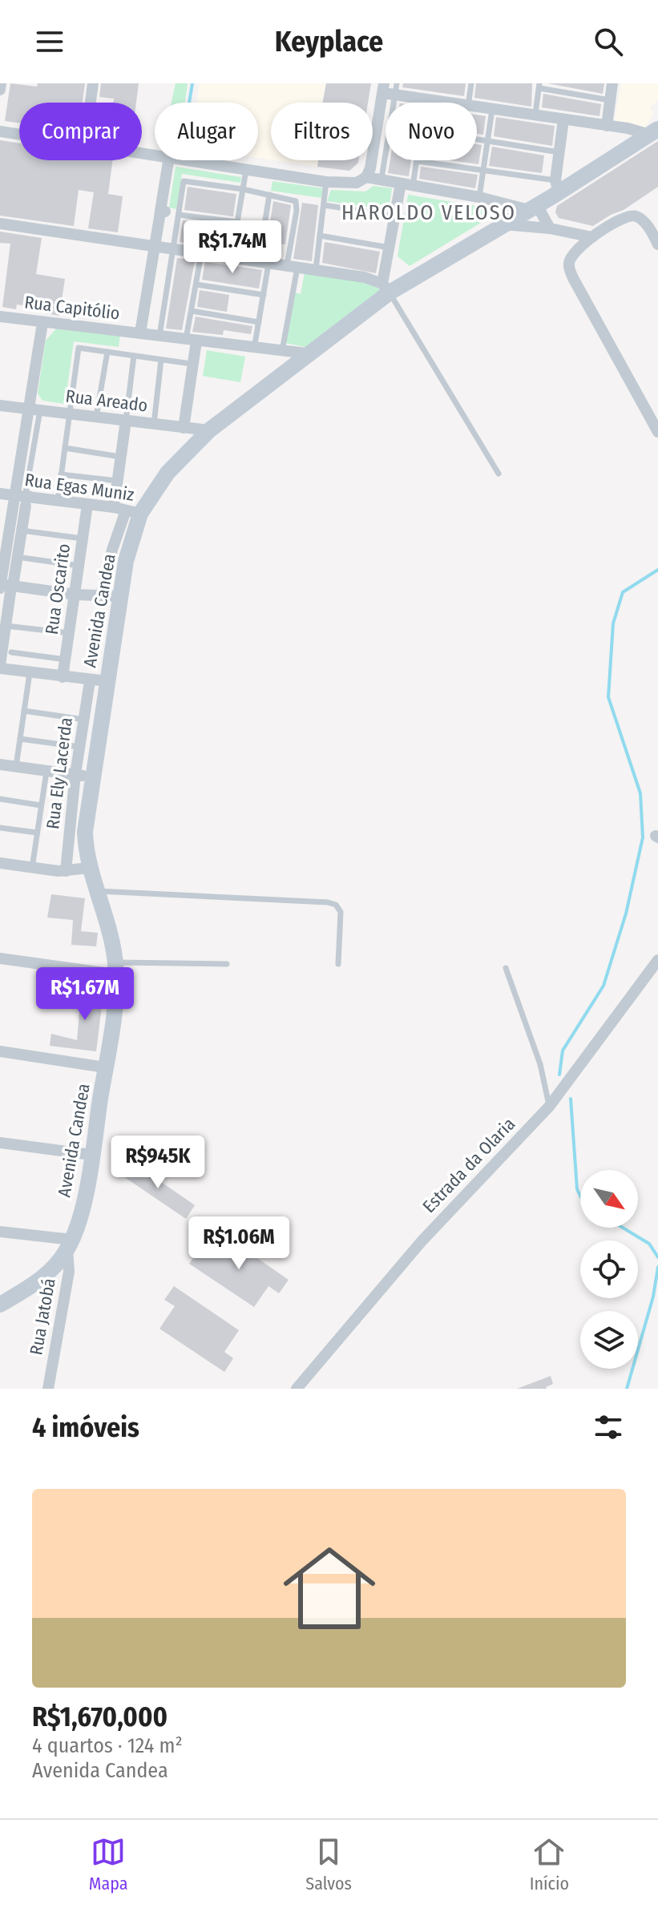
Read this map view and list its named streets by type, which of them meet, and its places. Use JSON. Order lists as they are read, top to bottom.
{
  "streets": {
    "main road": ["Avenida Candea"],
    "street": [
      "Rua Capitólio",
      "Rua Areado",
      "Rua Egas Muniz",
      "Rua Oscarito",
      "Rua Ely Lacerda",
      "Estrada da Olaria",
      "Rua Jatobá"
    ]
  },
  "crossings": [
    ["Rua Capitólio", "Avenida Candea"],
    ["Rua Areado", "Avenida Candea"],
    ["Rua Egas Muniz", "Rua Oscarito"],
    ["Rua Egas Muniz", "Avenida Candea"],
    ["Avenida Candea", "Rua Jatobá"]
  ],
  "districts": ["HAROLDO VELOSO"],
  "north": "bottom right",
  "page": {
    "header": "Keyplace",
    "chip": [
      "Comprar",
      "Alugar",
      "Filtros",
      "Novo"
    ],
    "price": [
      "R$1.74M",
      "R$1.67M",
      "R$945K",
      "R$1.06M"
    ],
    "heading": "4 imóveis",
    "list": [
      {
        "name": "R$1,670,000",
        "note": "4 quartos · 124 m² · Avenida Candea"
      }
    ],
    "tabs": ["Mapa", "Salvos", "Início"]
  }
}
